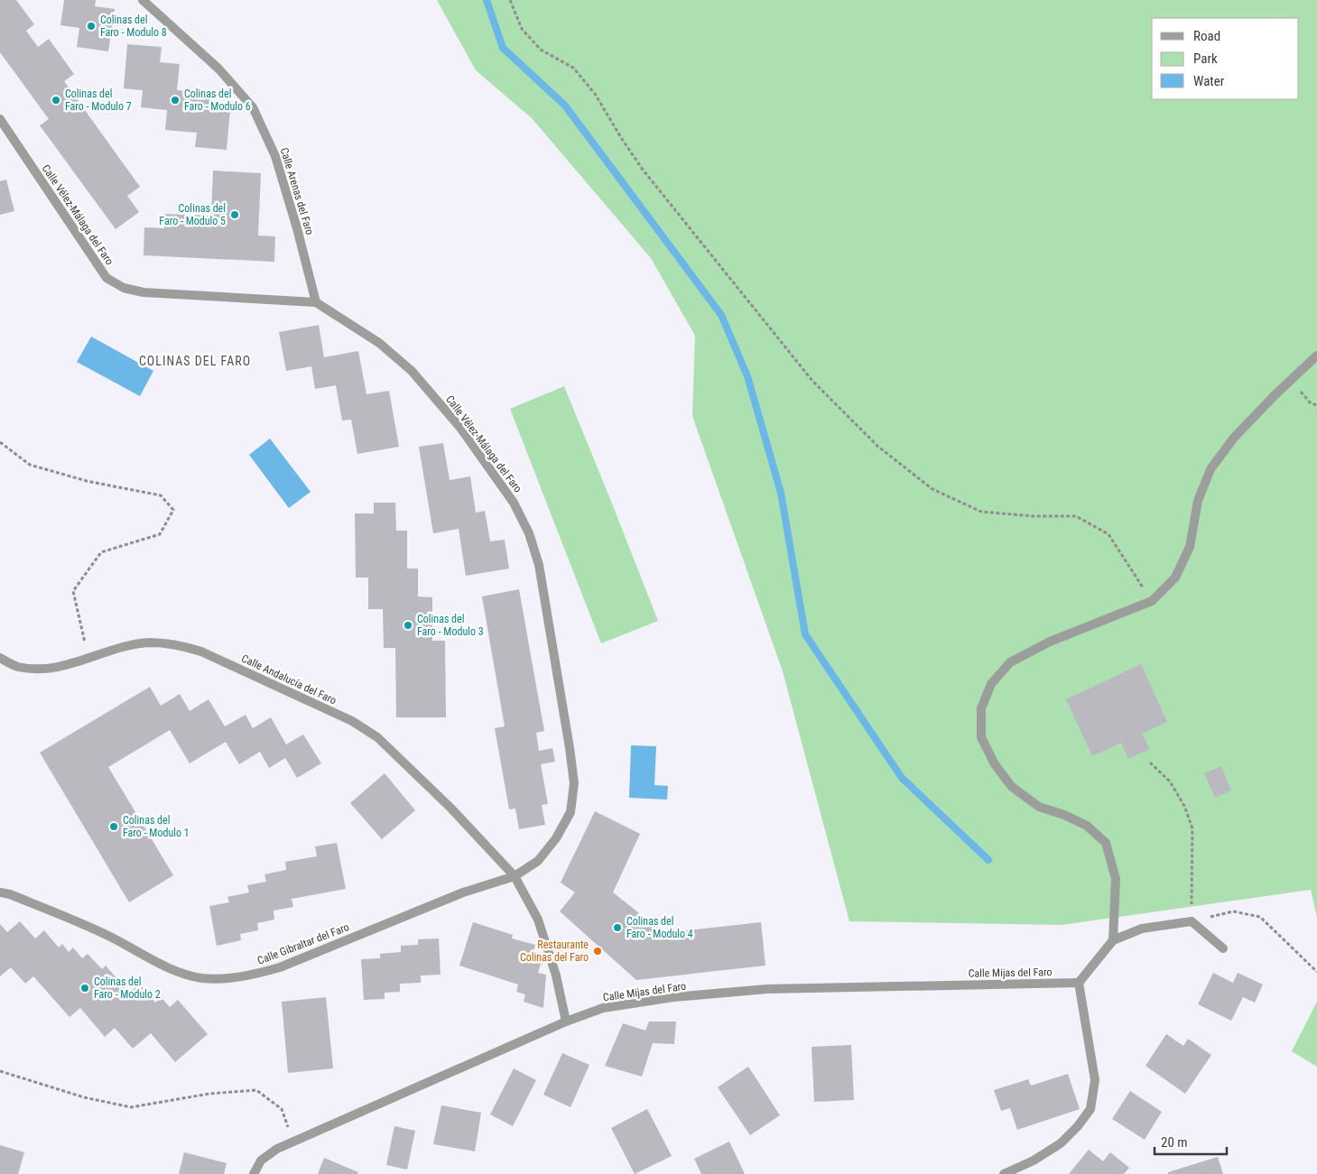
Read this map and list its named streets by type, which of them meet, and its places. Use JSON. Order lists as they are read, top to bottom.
{
  "streets": {
    "street": [
      "Calle Arenas del Faro",
      "Calle Vélez-Málaga del Faro",
      "Calle Andalucía del Faro",
      "Calle Gibraltar del Faro",
      "Calle Mijas del Faro"
    ]
  },
  "crossings": [
    ["Calle Arenas del Faro", "Calle Vélez-Málaga del Faro"],
    ["Calle Vélez-Málaga del Faro", "Calle Andalucía del Faro"],
    ["Calle Vélez-Málaga del Faro", "Calle Gibraltar del Faro"],
    ["Calle Andalucía del Faro", "Calle Gibraltar del Faro"]
  ],
  "districts": ["COLINAS DEL FARO"],
  "places": [
    "Colinas del Faro - Modulo 8",
    "Colinas del Faro - Modulo 7",
    "Colinas del Faro - Modulo 6",
    "Colinas del Faro - Modulo 5",
    "Colinas del Faro - Modulo 3",
    "Colinas del Faro - Modulo 1",
    "Colinas del Faro - Modulo 4",
    "Restaurante Colinas del Faro",
    "Colinas del Faro - Modulo 2"
  ],
  "legend": ["Road", "Park", "Water"],
  "scale_bar": "20 m"
}
